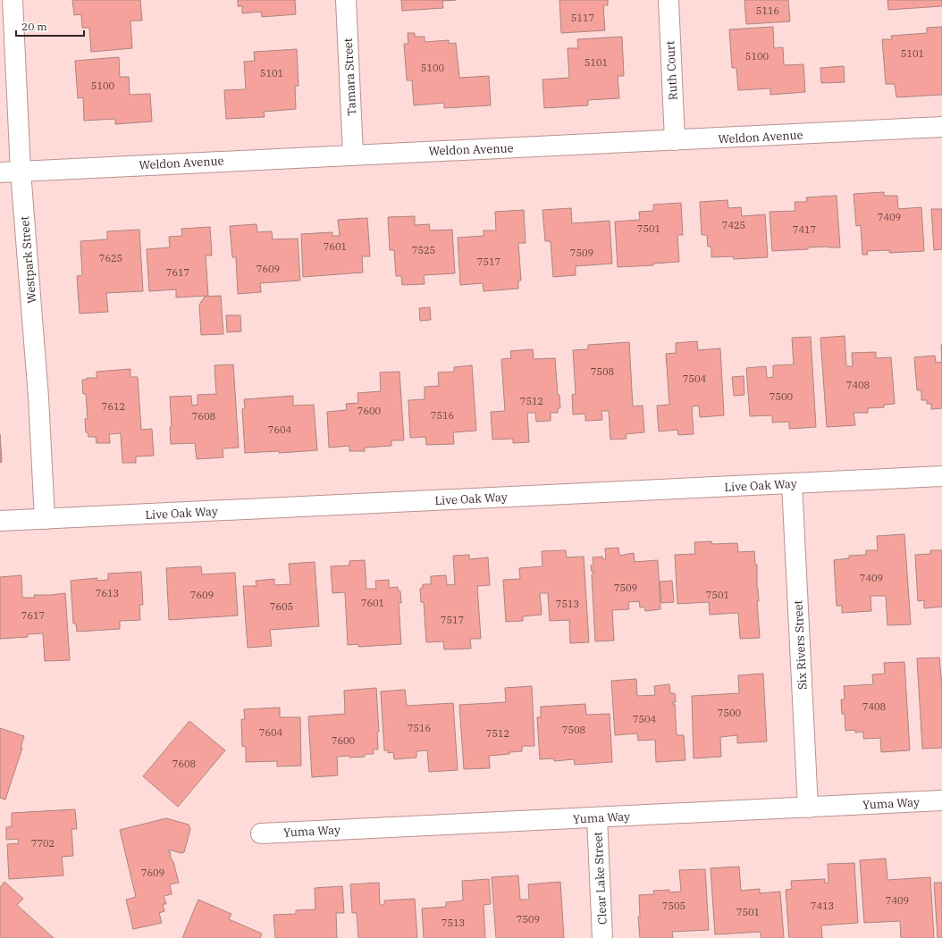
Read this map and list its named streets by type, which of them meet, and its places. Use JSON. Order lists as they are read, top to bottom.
{
  "streets": {
    "street": [
      "Ruth Court",
      "Tamara Street",
      "Weldon Avenue",
      "Westpark Street",
      "Live Oak Way",
      "Six Rivers Street",
      "Yuma Way",
      "Clear Lake Street"
    ]
  },
  "crossings": [
    ["Ruth Court", "Weldon Avenue"],
    ["Tamara Street", "Weldon Avenue"],
    ["Weldon Avenue", "Westpark Street"],
    ["Westpark Street", "Live Oak Way"],
    ["Live Oak Way", "Six Rivers Street"],
    ["Six Rivers Street", "Yuma Way"],
    ["Yuma Way", "Clear Lake Street"]
  ],
  "house_numbers": [
    "5116",
    "5117",
    "5101",
    "5100",
    "5101",
    "5100",
    "5101",
    "5100",
    "7409",
    "7425",
    "7501",
    "7417",
    "7601",
    "7525",
    "7509",
    "7625",
    "7517",
    "7609",
    "7617",
    "7508",
    "7504",
    "7408",
    "7500",
    "7512",
    "7612",
    "7600",
    "7516",
    "7608",
    "7604",
    "7409",
    "7509",
    "7613",
    "7609",
    "7501",
    "7601",
    "7513",
    "7605",
    "7617",
    "7517",
    "7408",
    "7500",
    "7504",
    "7516",
    "7508",
    "7604",
    "7512",
    "7600",
    "7608",
    "7702",
    "7609",
    "7409",
    "7505",
    "7413",
    "7501",
    "7509",
    "7513"
  ],
  "scale_bar": "20 m"
}
